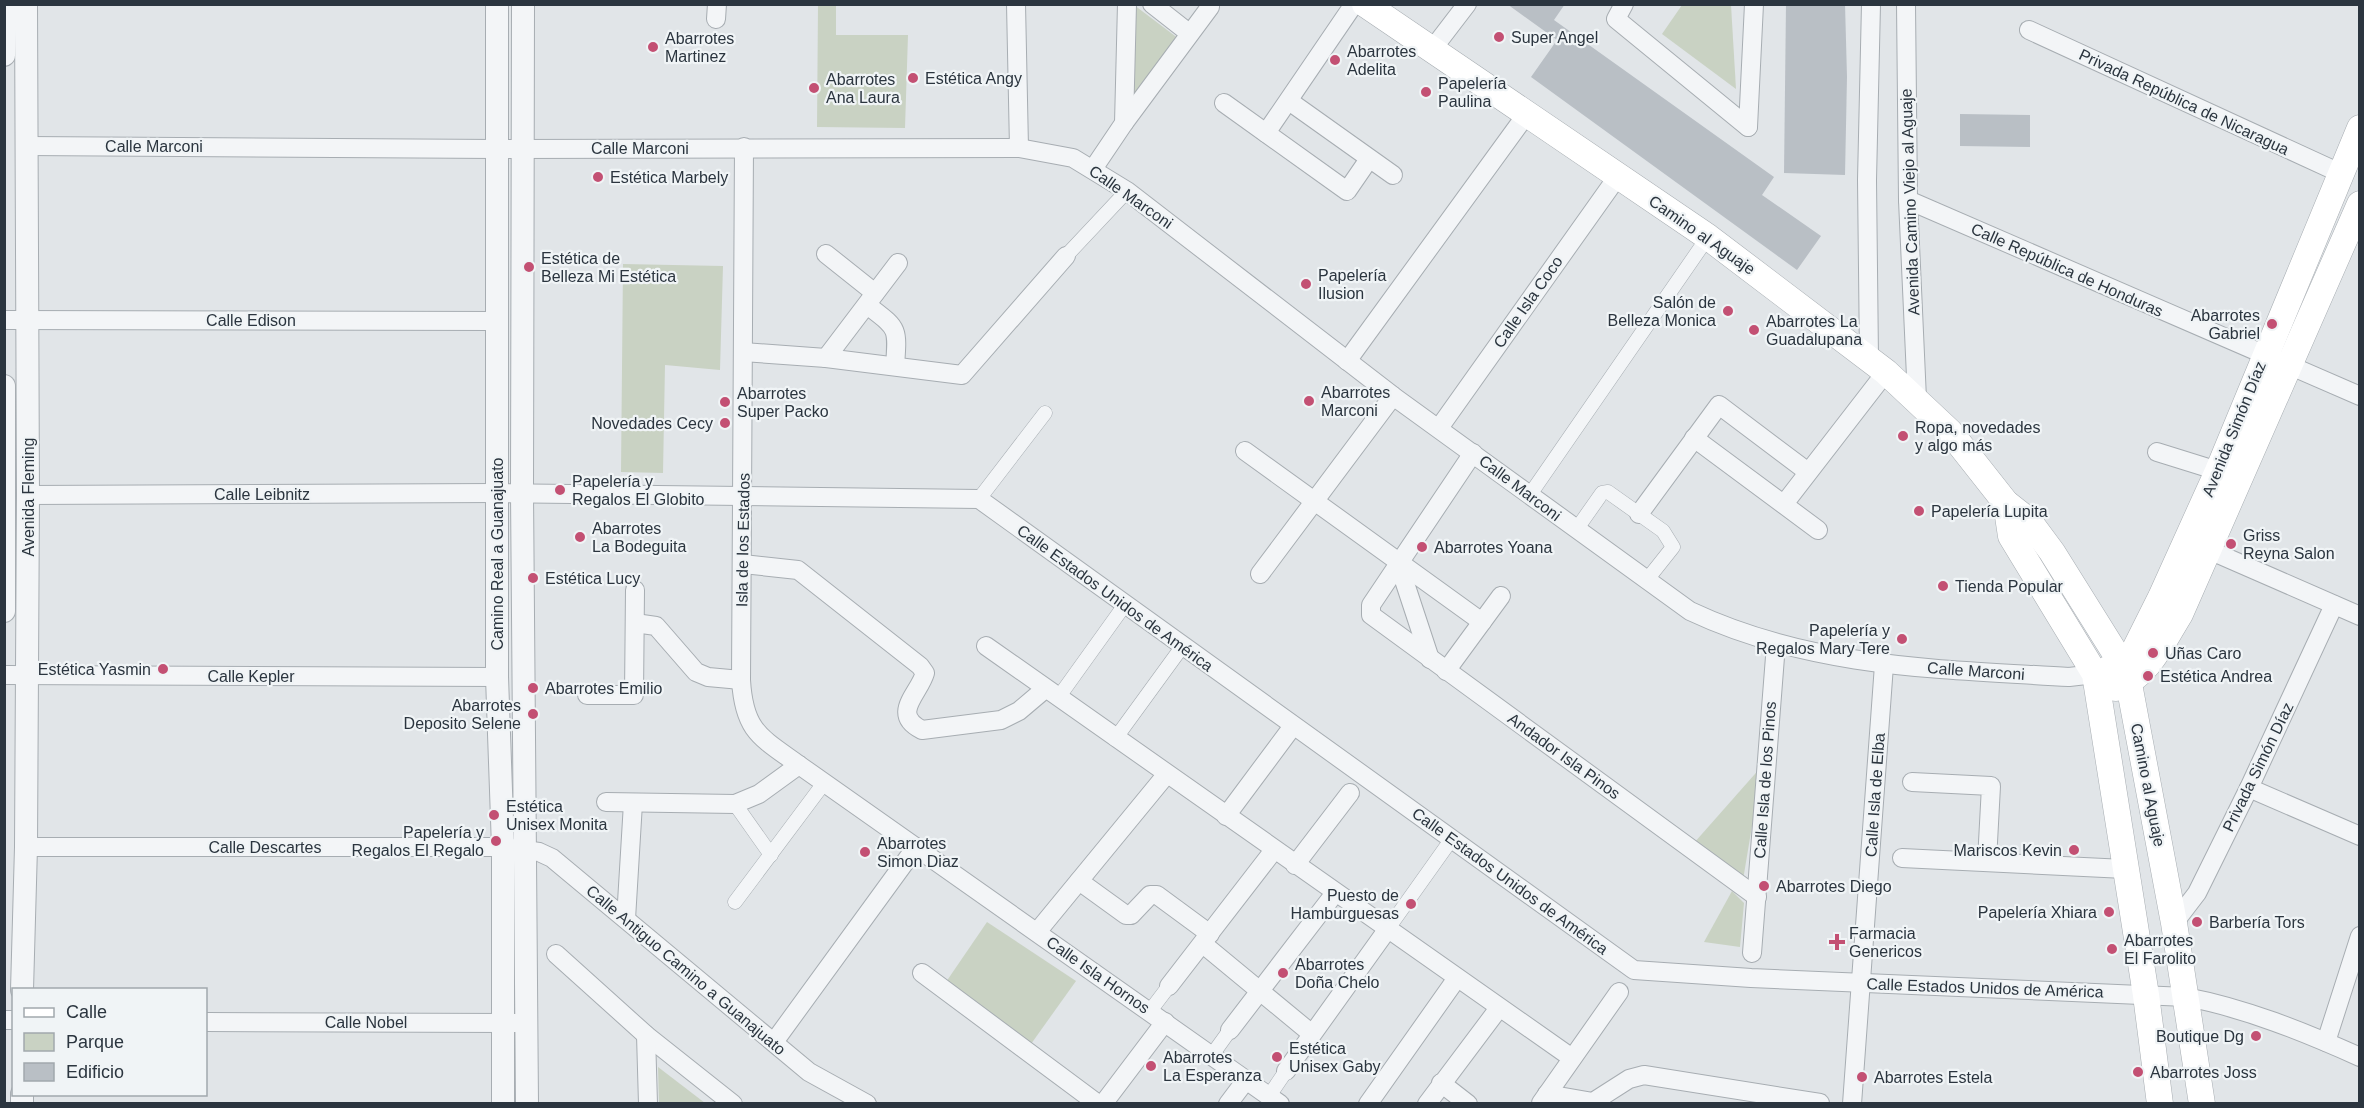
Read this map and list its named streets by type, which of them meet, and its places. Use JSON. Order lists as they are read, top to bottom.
{
  "streets": {
    "main road": ["Camino al Aguaje", "Avenida Simón Díaz"],
    "street": [
      "Privada República de Nicaragua",
      "Calle Marconi",
      "Avenida Camino Viejo al Aguaje",
      "Calle República de Honduras",
      "Calle Isla Coco",
      "Calle Edison",
      "Calle Leibnitz",
      "Avenida Fleming",
      "Isla de los Estados",
      "Camino Real a Guanajuato",
      "Calle Estados Unidos de América",
      "Calle Kepler",
      "Andador Isla Pinos",
      "Privada Simón Díaz",
      "Calle Isla de los Pinos",
      "Calle Isla de Elba",
      "Calle Descartes",
      "Calle Antiguo Camino a Guanajuato",
      "Calle Isla Hornos",
      "Calle Nobel"
    ]
  },
  "crossings": [
    ["Privada República de Nicaragua", "Avenida Simón Díaz"],
    ["Calle Marconi", "Camino al Aguaje"],
    ["Calle Marconi", "Calle Isla Coco"],
    ["Calle Marconi", "Avenida Simón Díaz"],
    ["Calle Marconi", "Avenida Fleming"],
    ["Calle Marconi", "Isla de los Estados"],
    ["Calle Marconi", "Camino Real a Guanajuato"],
    ["Calle Marconi", "Calle Isla de los Pinos"],
    ["Calle Marconi", "Calle Isla de Elba"],
    ["Avenida Camino Viejo al Aguaje", "Camino al Aguaje"],
    ["Avenida Camino Viejo al Aguaje", "Calle República de Honduras"],
    ["Camino al Aguaje", "Calle Isla Coco"],
    ["Camino al Aguaje", "Avenida Simón Díaz"],
    ["Camino al Aguaje", "Calle Estados Unidos de América"],
    ["Camino al Aguaje", "Privada Simón Díaz"],
    ["Calle República de Honduras", "Avenida Simón Díaz"],
    ["Calle Edison", "Avenida Fleming"],
    ["Calle Edison", "Camino Real a Guanajuato"],
    ["Calle Leibnitz", "Avenida Fleming"],
    ["Calle Leibnitz", "Isla de los Estados"],
    ["Calle Leibnitz", "Camino Real a Guanajuato"],
    ["Avenida Fleming", "Calle Kepler"],
    ["Avenida Fleming", "Calle Descartes"],
    ["Isla de los Estados", "Calle Isla Hornos"],
    ["Camino Real a Guanajuato", "Calle Kepler"],
    ["Camino Real a Guanajuato", "Calle Descartes"],
    ["Camino Real a Guanajuato", "Calle Antiguo Camino a Guanajuato"],
    ["Camino Real a Guanajuato", "Calle Nobel"],
    ["Calle Estados Unidos de América", "Calle Isla de Elba"],
    ["Andador Isla Pinos", "Calle Isla de los Pinos"],
    ["Calle Descartes", "Calle Antiguo Camino a Guanajuato"]
  ],
  "places": {
    "other": [
      "Super Angel",
      "Abarrotes Martinez",
      "Abarrotes Adelita",
      "Estética Angy",
      "Abarrotes Ana Laura",
      "Papelería Paulina",
      "Estética Marbely",
      "Estética de Belleza Mi Estética",
      "Papelería Ilusion",
      "Salón de Belleza Monica",
      "Abarrotes Gabriel",
      "Abarrotes La Guadalupana",
      "Abarrotes Marconi",
      "Abarrotes Super Packo",
      "Novedades Cecy",
      "Ropa, novedades y algo más",
      "Papelería y Regalos El Globito",
      "Papelería Lupita",
      "Abarrotes La Bodeguita",
      "Griss Reyna Salon",
      "Abarrotes Yoana",
      "Estética Lucy",
      "Tienda Popular",
      "Papelería y Regalos Mary Tere",
      "Uñas Caro",
      "Estética Yasmin",
      "Estética Andrea",
      "Abarrotes Emilio",
      "Abarrotes Deposito Selene",
      "Estética Unisex Monita",
      "Papelería y Regalos El Regalo",
      "Mariscos Kevin",
      "Abarrotes Simon Diaz",
      "Abarrotes Diego",
      "Puesto de Hamburguesas",
      "Papelería Xhiara",
      "Barbería Tors",
      "Abarrotes El Farolito",
      "Abarrotes Doña Chelo",
      "Boutique Dg",
      "Estética Unisex Gaby",
      "Abarrotes La Esperanza",
      "Abarrotes Joss",
      "Abarrotes Estela"
    ],
    "health": ["Farmacia Genericos"]
  },
  "legend": ["Calle", "Parque", "Edificio"]
}
